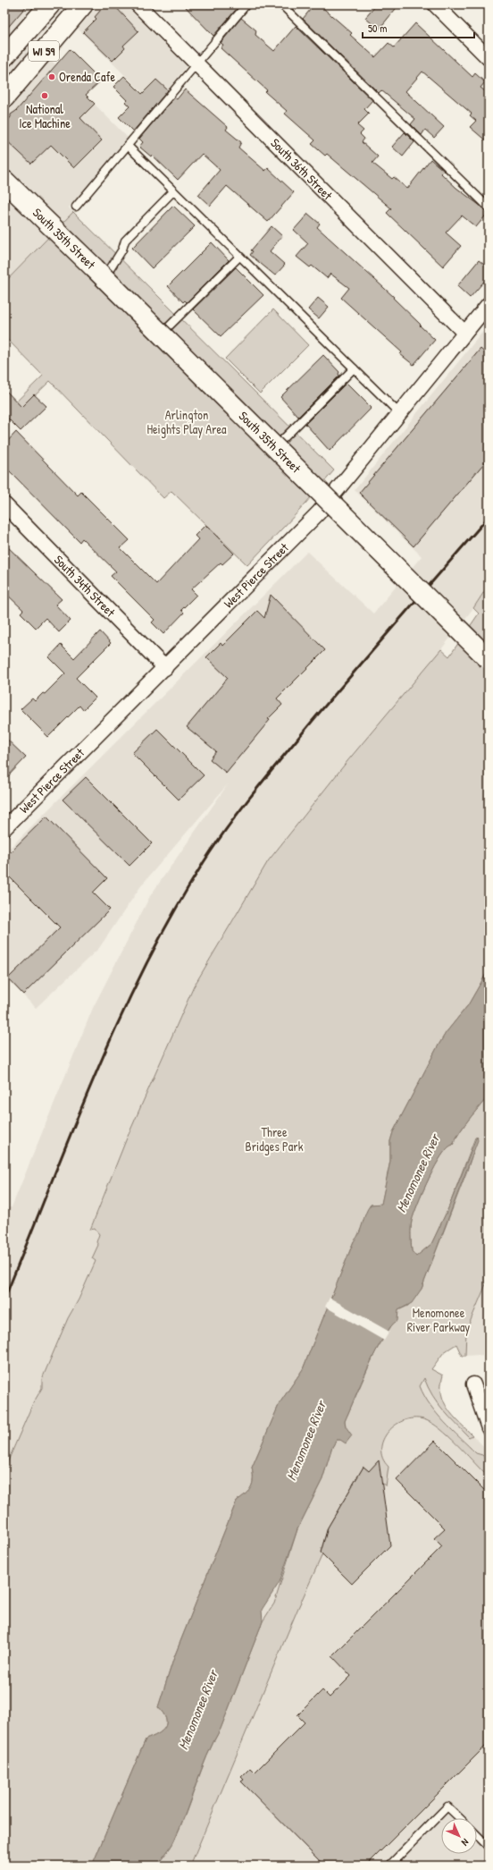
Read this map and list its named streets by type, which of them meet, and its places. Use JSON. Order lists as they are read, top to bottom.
{
  "streets": {
    "main road": ["WI 59", "South 35th Street"],
    "street": ["South 36th Street", "West Pierce Street", "South 34th Street"]
  },
  "crossings": [
    ["South 36th Street", "West Pierce Street"],
    ["West Pierce Street", "South 34th Street"]
  ],
  "water": ["Menomonee River"],
  "parks": ["Arlington Heights Play Area", "Three Bridges Park", "Menomonee River Parkway"],
  "places": ["Orenda Cafe", "National Ice Machine"],
  "scale_bar": "50 m",
  "north": "bottom right"
}
